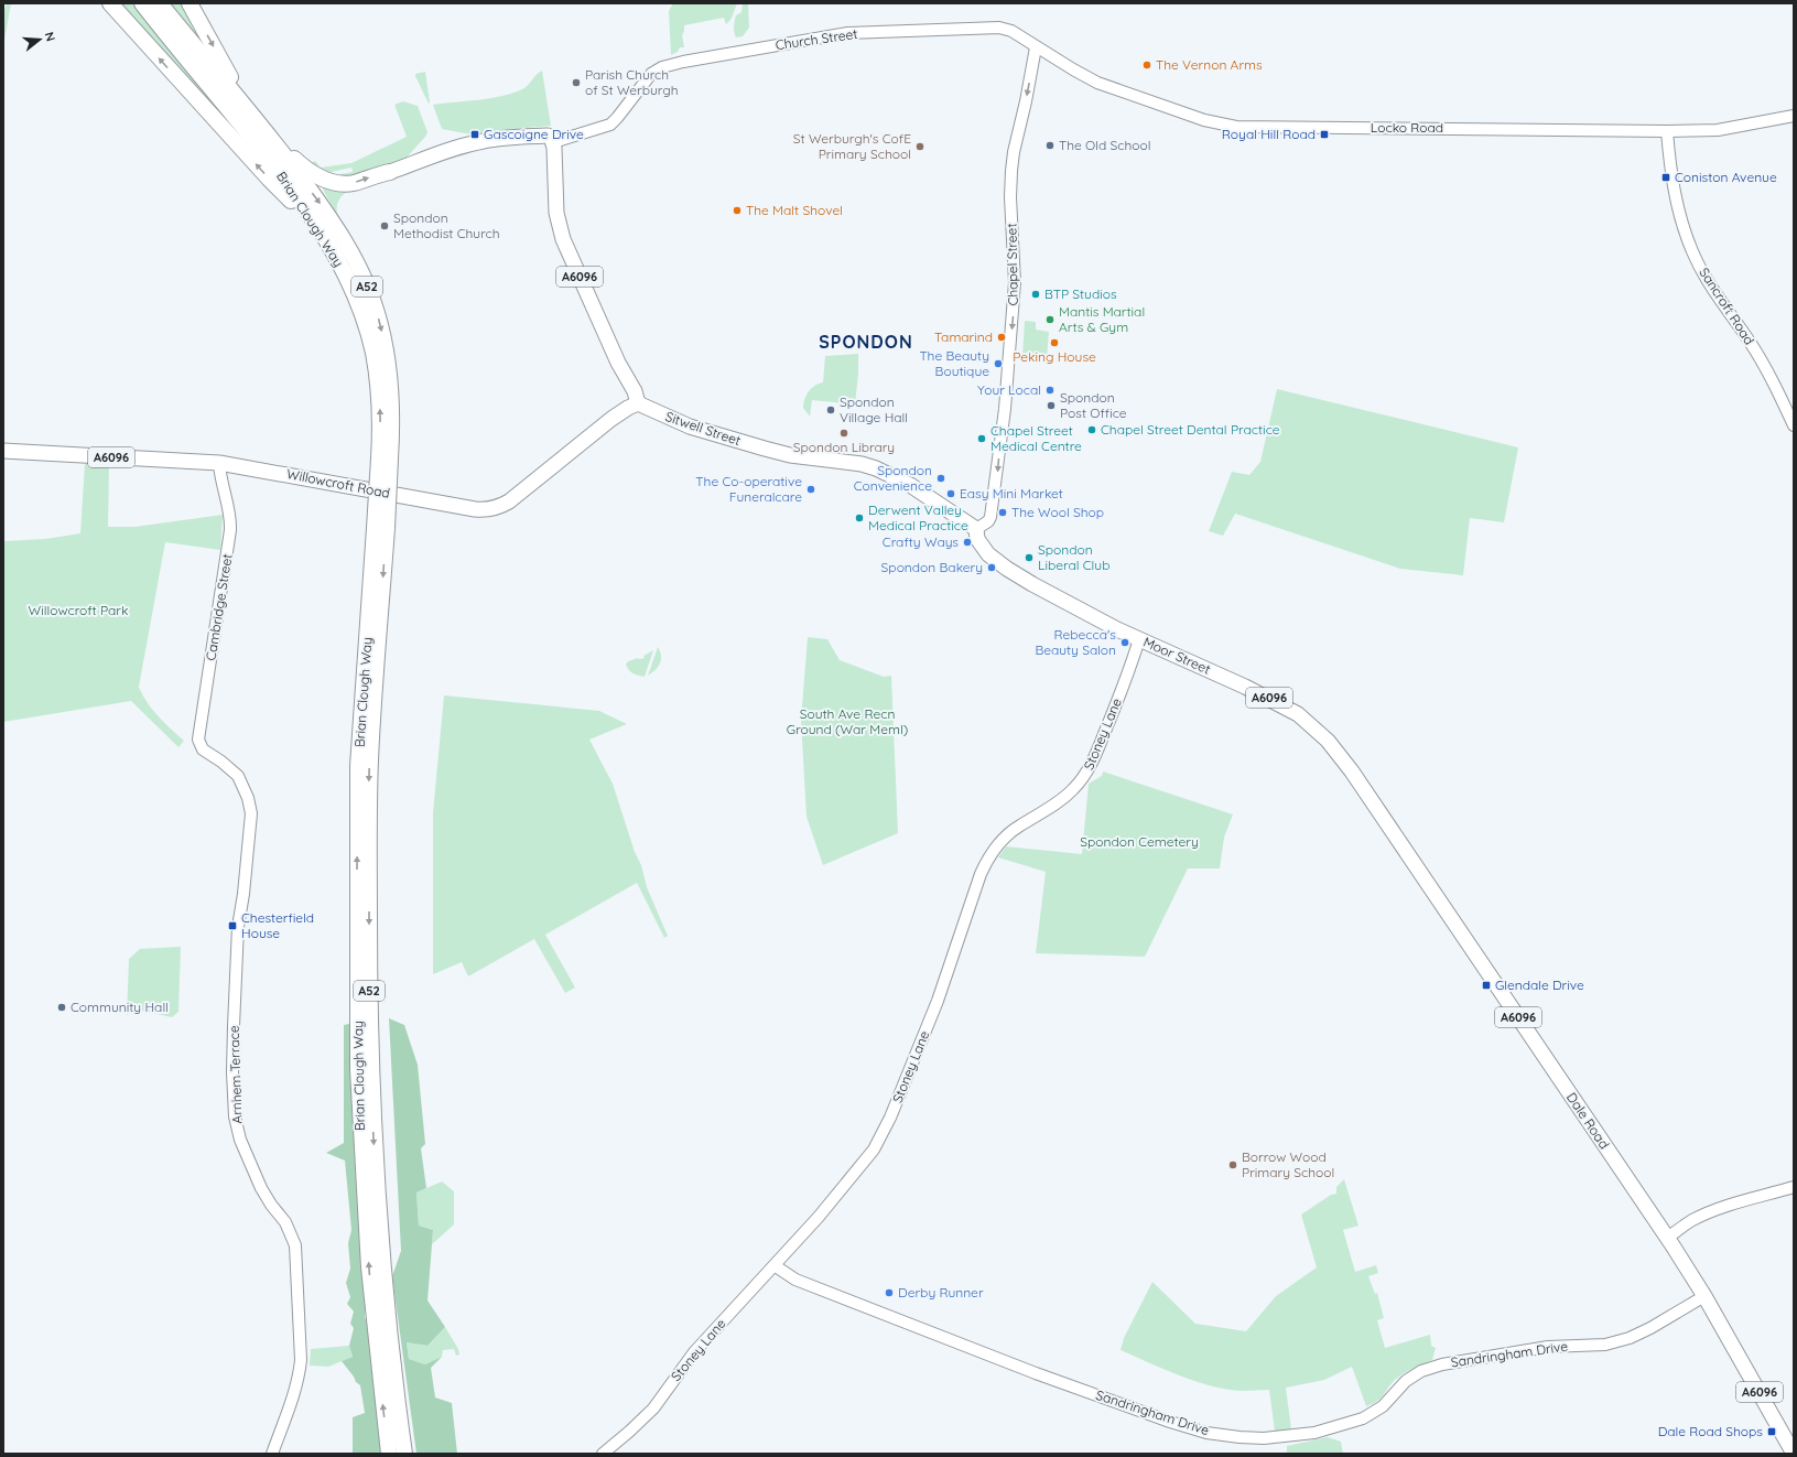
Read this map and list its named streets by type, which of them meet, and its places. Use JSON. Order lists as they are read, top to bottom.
{
  "streets": {
    "highway": ["Brian Clough Way", "A52"],
    "main road": [
      "A6096",
      "Sitwell Street",
      "Willowcroft Road",
      "Moor Street",
      "Dale Road"
    ],
    "street": [
      "Church Street",
      "Locko Road",
      "Chapel Street",
      "Sancroft Road",
      "Cambridge Street",
      "Stoney Lane",
      "Arnhem Terrace",
      "Sandringham Drive"
    ]
  },
  "crossings": [
    ["Church Street", "Locko Road"],
    ["Church Street", "Chapel Street"],
    ["Church Street", "A6096"],
    ["Locko Road", "Chapel Street"],
    ["Locko Road", "Sancroft Road"],
    ["Chapel Street", "Sitwell Street"],
    ["Chapel Street", "Moor Street"],
    ["A6096", "Sitwell Street"],
    ["A6096", "Willowcroft Road"],
    ["Sitwell Street", "Willowcroft Road"],
    ["Sitwell Street", "Moor Street"],
    ["Willowcroft Road", "Cambridge Street"],
    ["Cambridge Street", "Arnhem Terrace"],
    ["Moor Street", "Stoney Lane"],
    ["Moor Street", "Dale Road"],
    ["Stoney Lane", "Sandringham Drive"],
    ["Dale Road", "Sandringham Drive"]
  ],
  "one_way": ["Chapel Street"],
  "districts": ["SPONDON"],
  "parks": ["Willowcroft Park", "South Ave Recn Ground (War Meml)", "Spondon Cemetery"],
  "places": {
    "other": [
      "The Vernon Arms",
      "Parish Church of St Werburgh",
      "The Old School",
      "St Werburgh's CofE Primary School",
      "The Malt Shovel",
      "Spondon Methodist Church",
      "BTP Studios",
      "Mantis Martial Arts & Gym",
      "Tamarind",
      "Peking House",
      "The Beauty Boutique",
      "Your Local",
      "Spondon Post Office",
      "Spondon Village Hall",
      "Chapel Street Dental Practice",
      "Spondon Library",
      "Chapel Street Medical Centre",
      "Spondon Convenience",
      "The Co-operative Funeralcare",
      "Easy Mini Market",
      "The Wool Shop",
      "Derwent Valley Medical Practice",
      "Crafty Ways",
      "Spondon Liberal Club",
      "Spondon Bakery",
      "Rebecca's Beauty Salon",
      "Community Hall",
      "Borrow Wood Primary School",
      "Derby Runner"
    ],
    "transit": [
      "Gascoigne Drive",
      "Royal Hill Road",
      "Coniston Avenue",
      "Chesterfield House",
      "Glendale Drive",
      "Dale Road Shops"
    ]
  },
  "north": "right"
}
